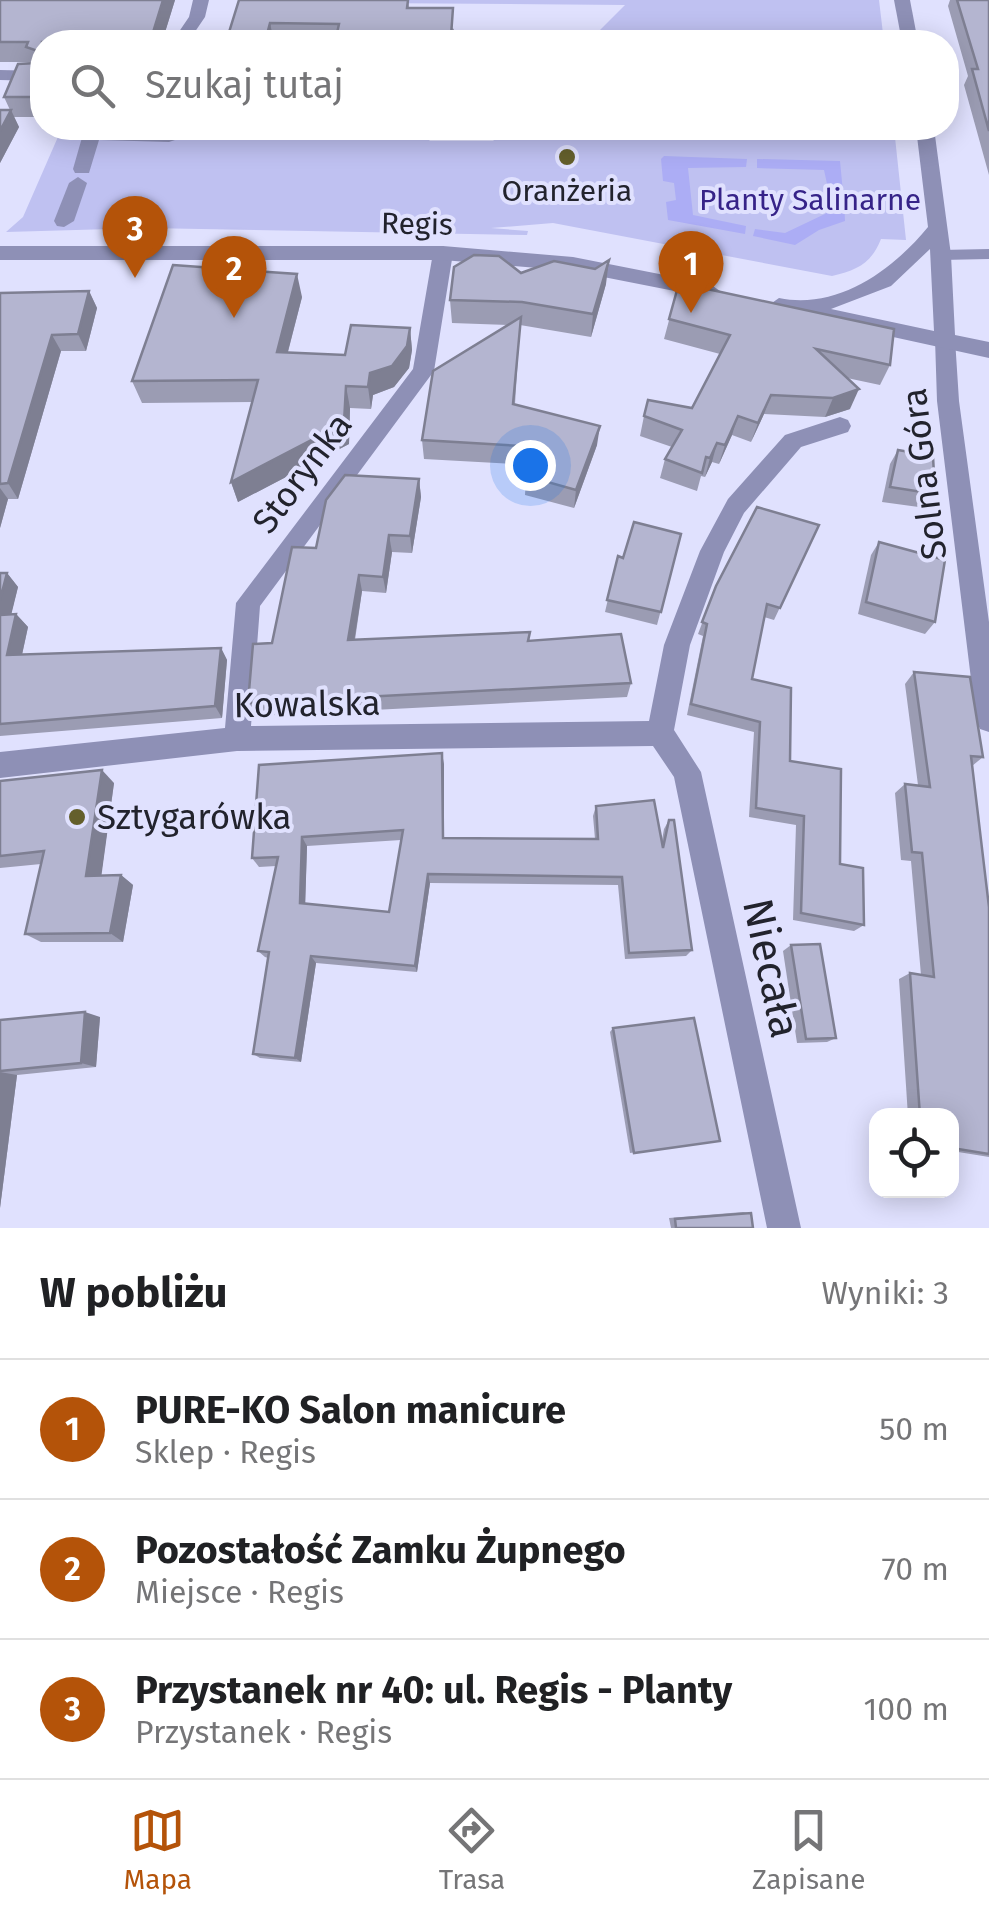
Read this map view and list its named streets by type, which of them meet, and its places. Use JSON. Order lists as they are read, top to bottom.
{
  "streets": {
    "street": [
      "Regis",
      "Storynka",
      "Solna Góra",
      "Kowalska",
      "Niecała"
    ]
  },
  "crossings": [
    ["Regis", "Storynka"],
    ["Storynka", "Kowalska"],
    ["Kowalska", "Niecała"]
  ],
  "parks": ["Planty Salinarne"],
  "places": ["Oranżeria", "Sztygarówka"],
  "page": {
    "search": "Szukaj tutaj",
    "pins": ["3", "1", "2"],
    "heading": ["W pobliżu", "Wyniki: 3"],
    "list": [
      {
        "mark": "1",
        "name": "PURE-KO Salon manicure",
        "note": "Sklep · Regis",
        "value": "50 m"
      },
      {
        "mark": "2",
        "name": "Pozostałość Zamku Żupnego",
        "note": "Miejsce · Regis",
        "value": "70 m"
      },
      {
        "mark": "3",
        "name": "Przystanek nr 40: ul. Regis - Planty",
        "note": "Przystanek · Regis",
        "value": "100 m"
      }
    ],
    "nav": ["Mapa", "Trasa", "Zapisane"]
  }
}
